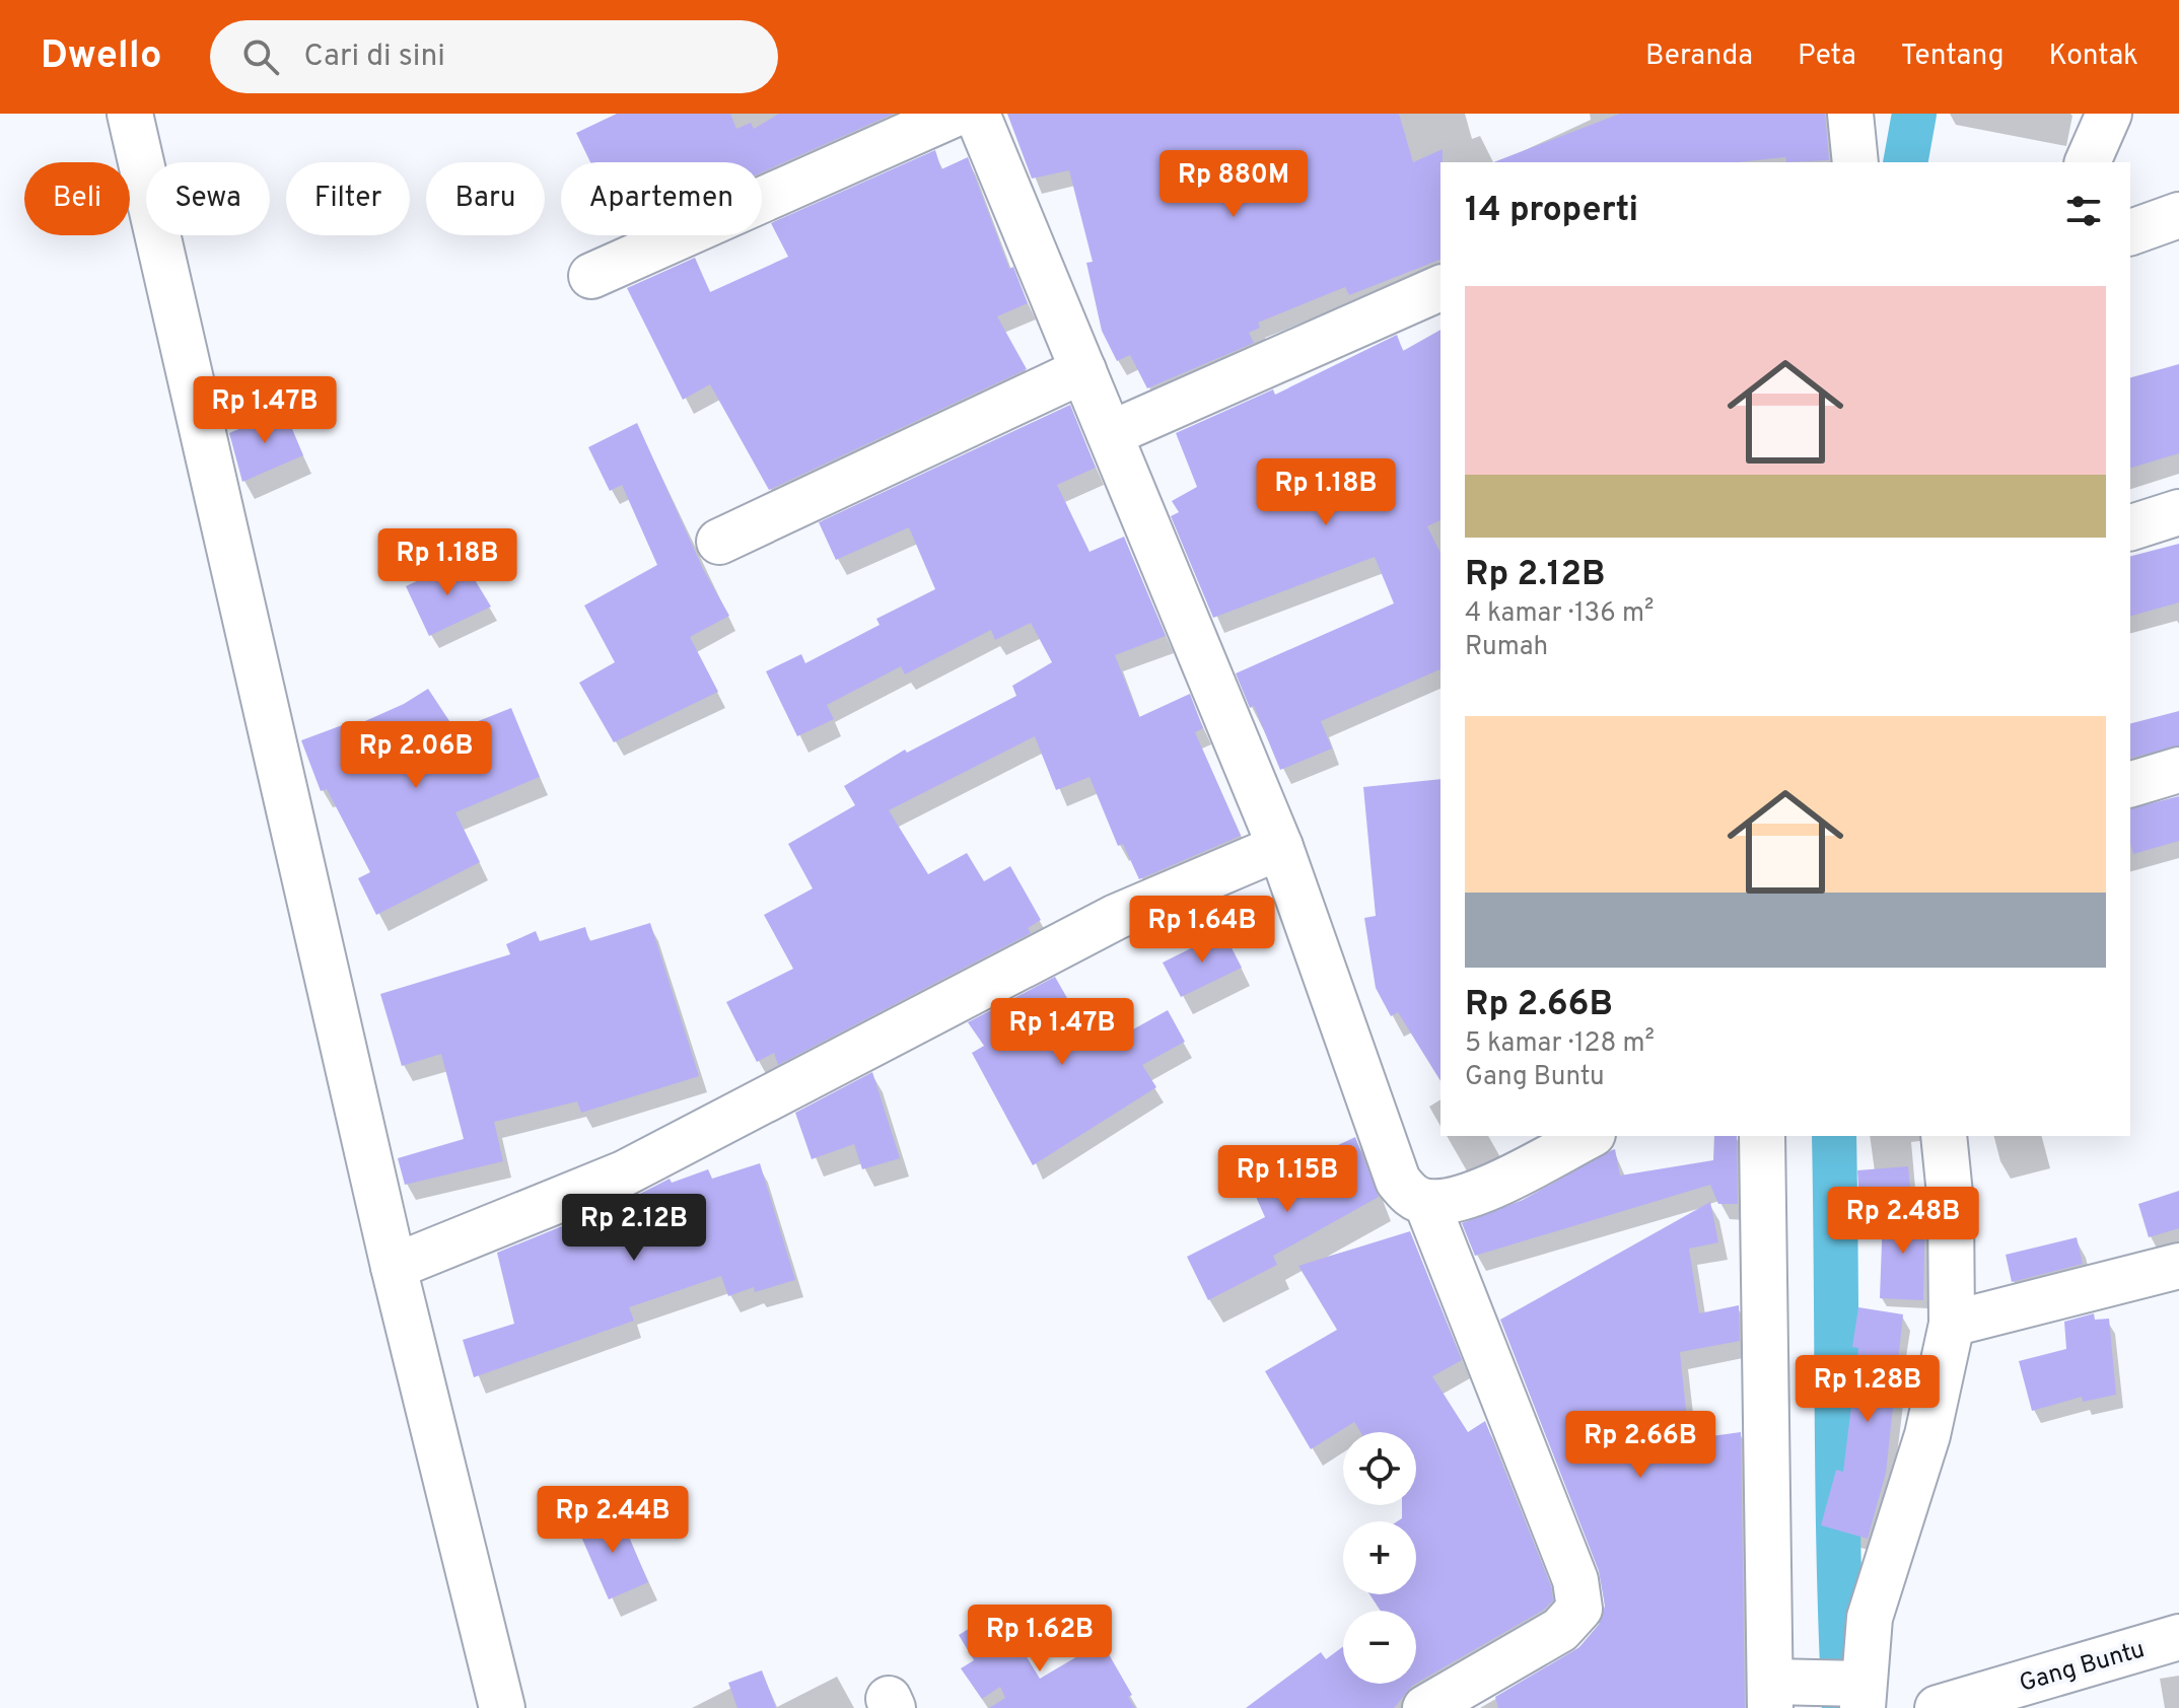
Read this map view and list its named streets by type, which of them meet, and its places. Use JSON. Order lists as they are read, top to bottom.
{
  "streets": {
    "street": ["Gang Buntu"]
  },
  "page": {
    "header": "Dwello",
    "search": "Cari di sini",
    "nav": [
      "Beranda",
      "Peta",
      "Tentang",
      "Kontak"
    ],
    "price": [
      "Rp 880M",
      "Rp 1.47B",
      "Rp 1.18B",
      "Rp 1.18B",
      "Rp 2.06B",
      "Rp 1.64B",
      "Rp 1.47B",
      "Rp 1.15B",
      "Rp 2.48B",
      "Rp 2.12B",
      "Rp 1.28B",
      "Rp 2.66B",
      "Rp 2.44B",
      "Rp 1.62B"
    ],
    "chip": [
      "Beli",
      "Sewa",
      "Filter",
      "Baru",
      "Apartemen"
    ],
    "heading": "14 properti",
    "list": [
      {
        "name": "Rp 2.12B",
        "note": "4 kamar · 136 m² · Rumah"
      },
      {
        "name": "Rp 2.66B",
        "note": "5 kamar · 128 m² · Gang Buntu"
      }
    ],
    "map_buttons": ["+", "−"]
  }
}
